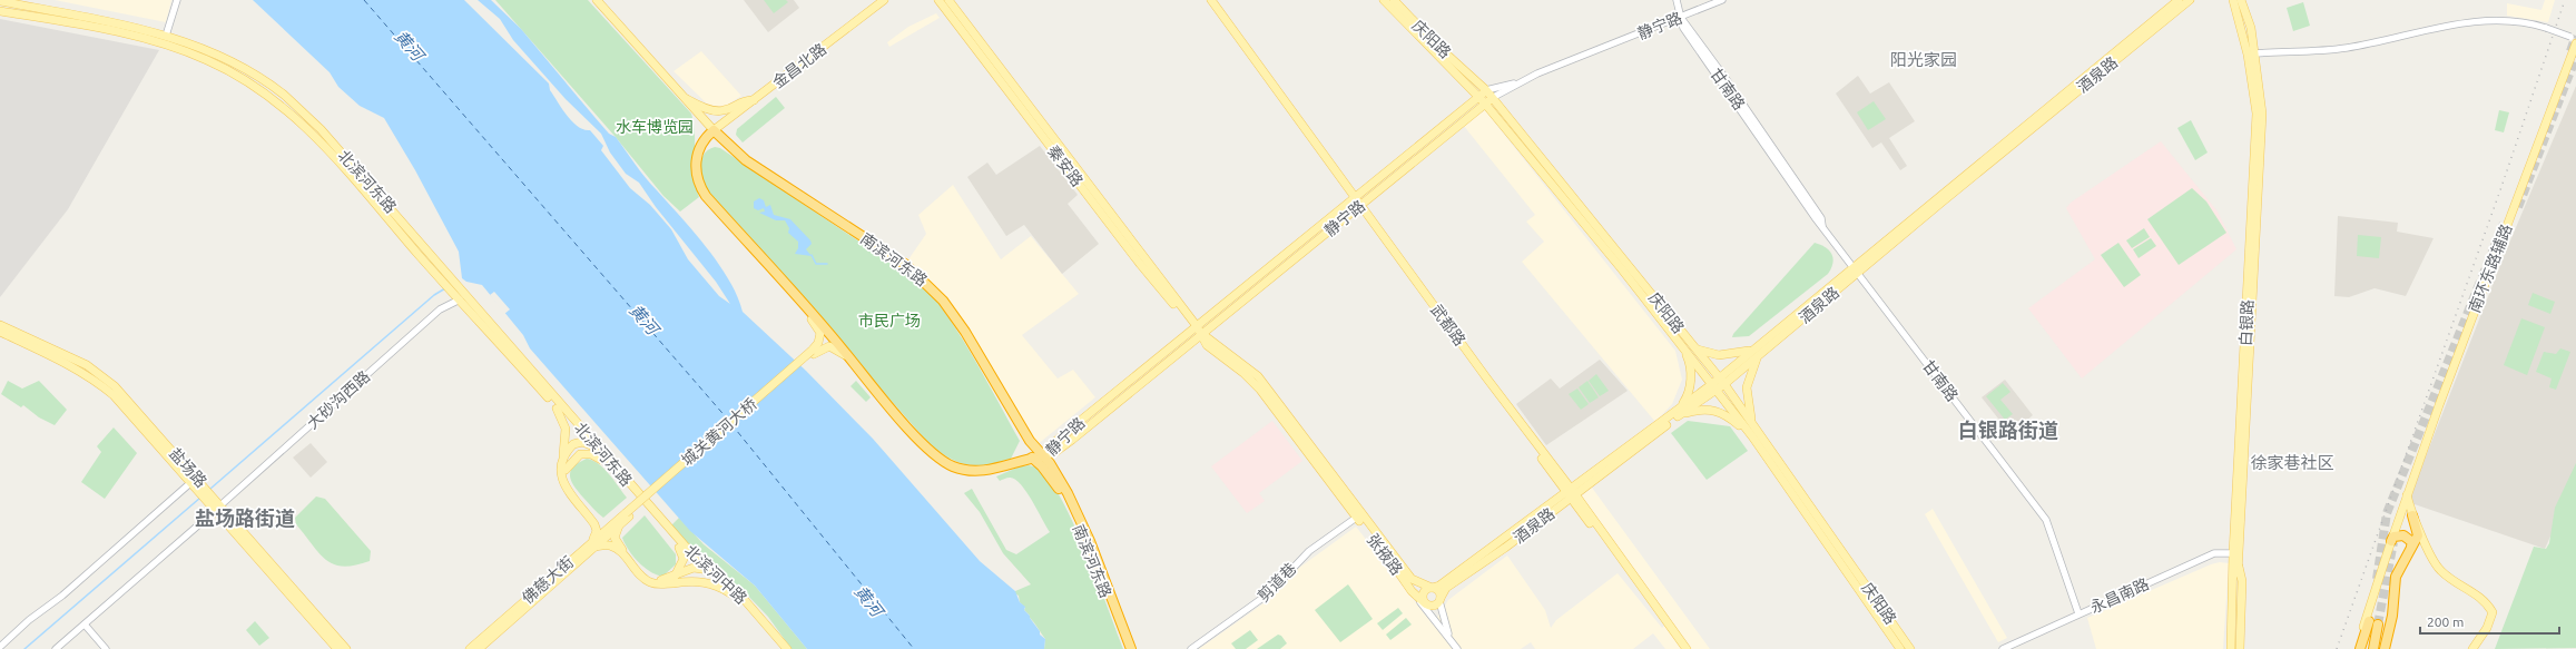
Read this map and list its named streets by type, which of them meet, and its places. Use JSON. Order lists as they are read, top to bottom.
{
  "streets": {
    "highway": ["南滨河东路"],
    "main road": [
      "静宁路",
      "庆阳路",
      "金昌北路",
      "酒泉路",
      "秦安路",
      "北滨河东路",
      "南环东路辅路",
      "白银路",
      "武都路",
      "城关黄河大桥",
      "盐场路",
      "张掖路",
      "北滨河中路",
      "佛慈大街"
    ],
    "street": [
      "甘南路",
      "大砂沟西路",
      "剪道巷",
      "永昌南路"
    ]
  },
  "crossings": [
    ["静宁路", "庆阳路"],
    ["静宁路", "甘南路"],
    ["静宁路", "秦安路"],
    ["静宁路", "南滨河东路"],
    ["静宁路", "武都路"],
    ["庆阳路", "酒泉路"],
    ["金昌北路", "南滨河东路"],
    ["酒泉路", "甘南路"],
    ["酒泉路", "武都路"],
    ["酒泉路", "张掖路"],
    ["甘南路", "永昌南路"],
    ["秦安路", "张掖路"],
    ["秦安路", "剪道巷"],
    ["北滨河东路", "大砂沟西路"],
    ["北滨河东路", "北滨河中路"],
    ["白银路", "永昌南路"],
    ["大砂沟西路", "盐场路"],
    ["城关黄河大桥", "佛慈大街"],
    ["张掖路", "剪道巷"]
  ],
  "districts": [
    "阳光家园",
    "白银路街道",
    "徐家巷社区",
    "盐场路街道"
  ],
  "water": ["黄河"],
  "parks": ["水车博览园", "市民广场"],
  "scale_bar": "200 m"
}
